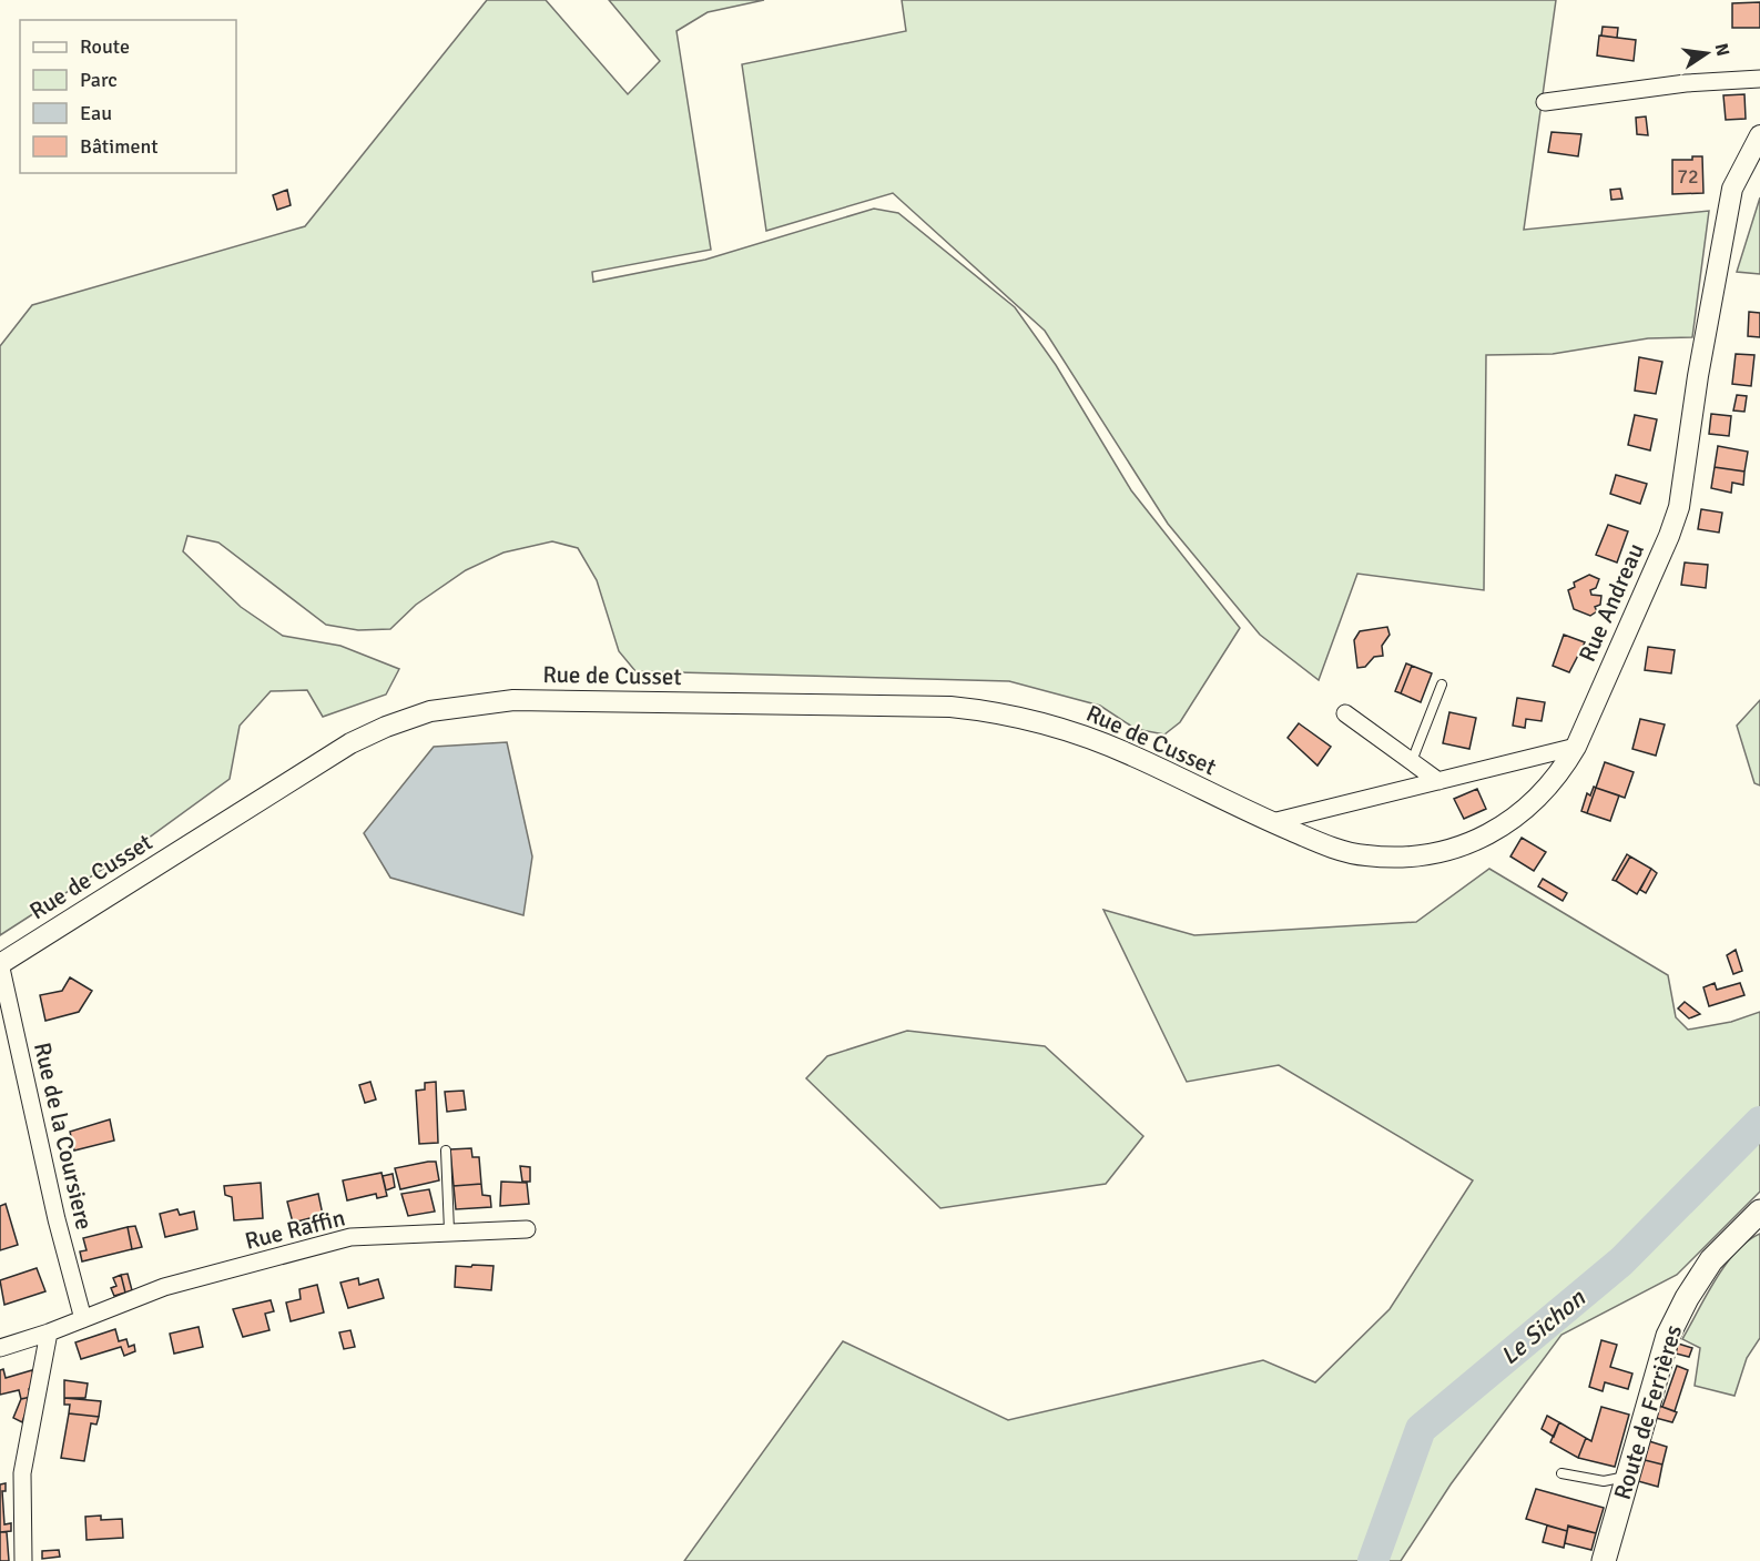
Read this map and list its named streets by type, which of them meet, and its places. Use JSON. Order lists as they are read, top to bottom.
{
  "streets": {
    "main road": ["Route de Ferrières"],
    "street": [
      "Rue Andreau",
      "Rue de Cusset",
      "Rue de la Coursiere",
      "Rue Raffin"
    ]
  },
  "crossings": [
    ["Rue Andreau", "Rue de Cusset"],
    ["Rue de Cusset", "Rue de la Coursiere"],
    ["Rue de la Coursiere", "Rue Raffin"]
  ],
  "water": ["Le Sichon"],
  "house_numbers": ["72"],
  "legend": [
    "Route",
    "Parc",
    "Eau",
    "Bâtiment"
  ],
  "north": "right"
}
